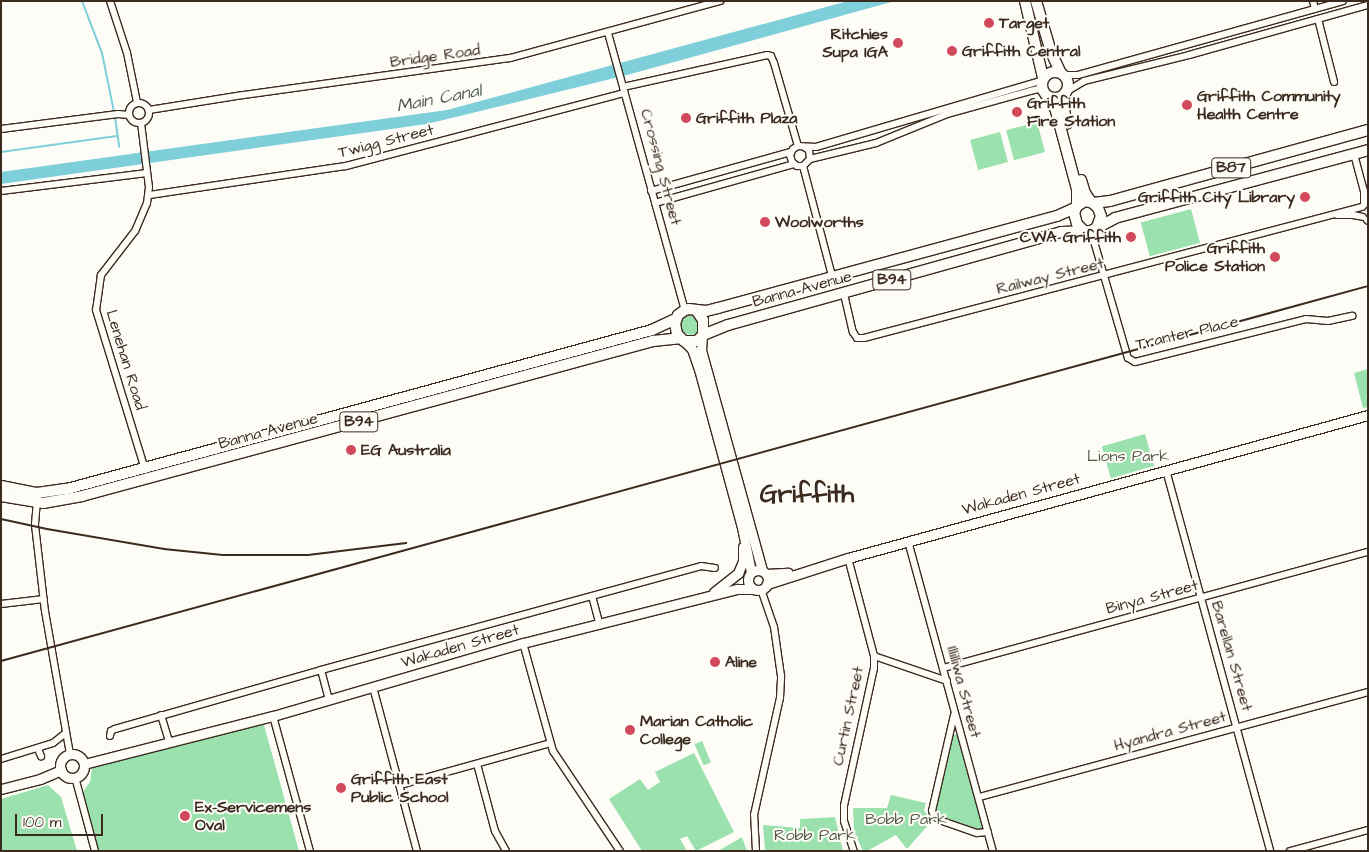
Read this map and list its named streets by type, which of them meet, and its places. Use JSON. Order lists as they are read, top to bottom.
{
  "streets": {
    "main road": [
      "B87",
      "B94",
      "Banna Avenue",
      "Wakaden Street"
    ],
    "street": [
      "Bridge Road",
      "Twigg Street",
      "Crossing Street",
      "Railway Street",
      "Tranter Place",
      "Lenehan Road",
      "Binya Street",
      "Barellan Street",
      "Illilliwa Street",
      "Curtin Street",
      "Hyandra Street"
    ]
  },
  "crossings": [
    ["Bridge Road", "Crossing Street"],
    ["Bridge Road", "Lenehan Road"],
    ["Twigg Street", "Crossing Street"],
    ["Twigg Street", "Lenehan Road"],
    ["Crossing Street", "B94"],
    ["Crossing Street", "Banna Avenue"],
    ["B87", "Banna Avenue"],
    ["B87", "Tranter Place"],
    ["Railway Street", "Banna Avenue"],
    ["Railway Street", "Tranter Place"],
    ["B94", "Banna Avenue"],
    ["Banna Avenue", "Tranter Place"],
    ["Banna Avenue", "Lenehan Road"],
    ["Wakaden Street", "Barellan Street"],
    ["Wakaden Street", "Illilliwa Street"],
    ["Wakaden Street", "Curtin Street"],
    ["Binya Street", "Barellan Street"],
    ["Binya Street", "Illilliwa Street"],
    ["Barellan Street", "Hyandra Street"],
    ["Illilliwa Street", "Hyandra Street"]
  ],
  "districts": ["Griffith"],
  "water": ["Main Canal"],
  "parks": ["Lions Park", "Bobb Park", "Robb Park"],
  "places": [
    "Target",
    "Ritchies Supa IGA",
    "Griffith Central",
    "Griffith Community Health Centre",
    "Griffith Fire Station",
    "Griffith Plaza",
    "Griffith City Library",
    "Woolworths",
    "CWA Griffith",
    "Griffith Police Station",
    "EG Australia",
    "Aline",
    "Marian Catholic College",
    "Griffith East Public School",
    "Ex-Servicemens Oval"
  ],
  "scale_bar": "100 m"
}
